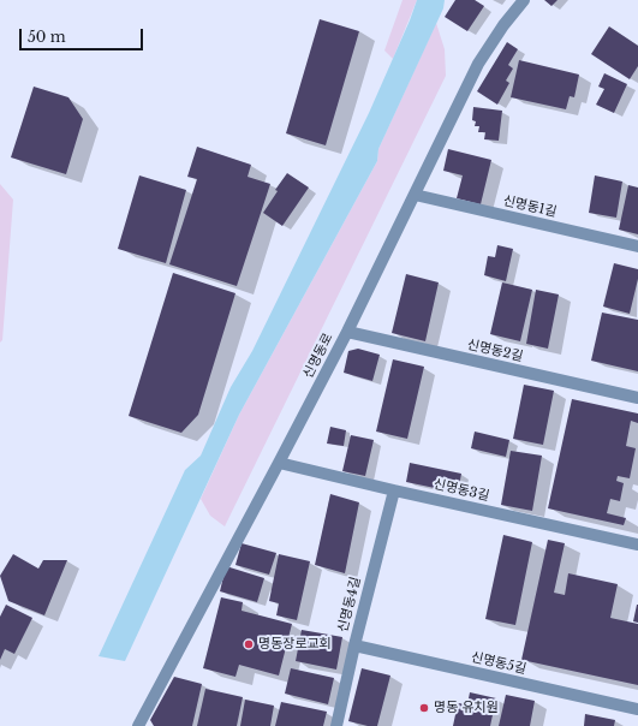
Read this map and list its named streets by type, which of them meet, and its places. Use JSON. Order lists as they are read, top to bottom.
{
  "streets": {
    "street": [
      "신명동1길",
      "신명동2길",
      "신명동로",
      "신명동3길",
      "신명동4길",
      "신명동5길"
    ]
  },
  "crossings": [
    ["신명동1길", "신명동로"],
    ["신명동2길", "신명동로"],
    ["신명동로", "신명동3길"],
    ["신명동3길", "신명동4길"],
    ["신명동4길", "신명동5길"]
  ],
  "places": ["명동장로교회", "명동 유치원"],
  "scale_bar": "50 m"
}
